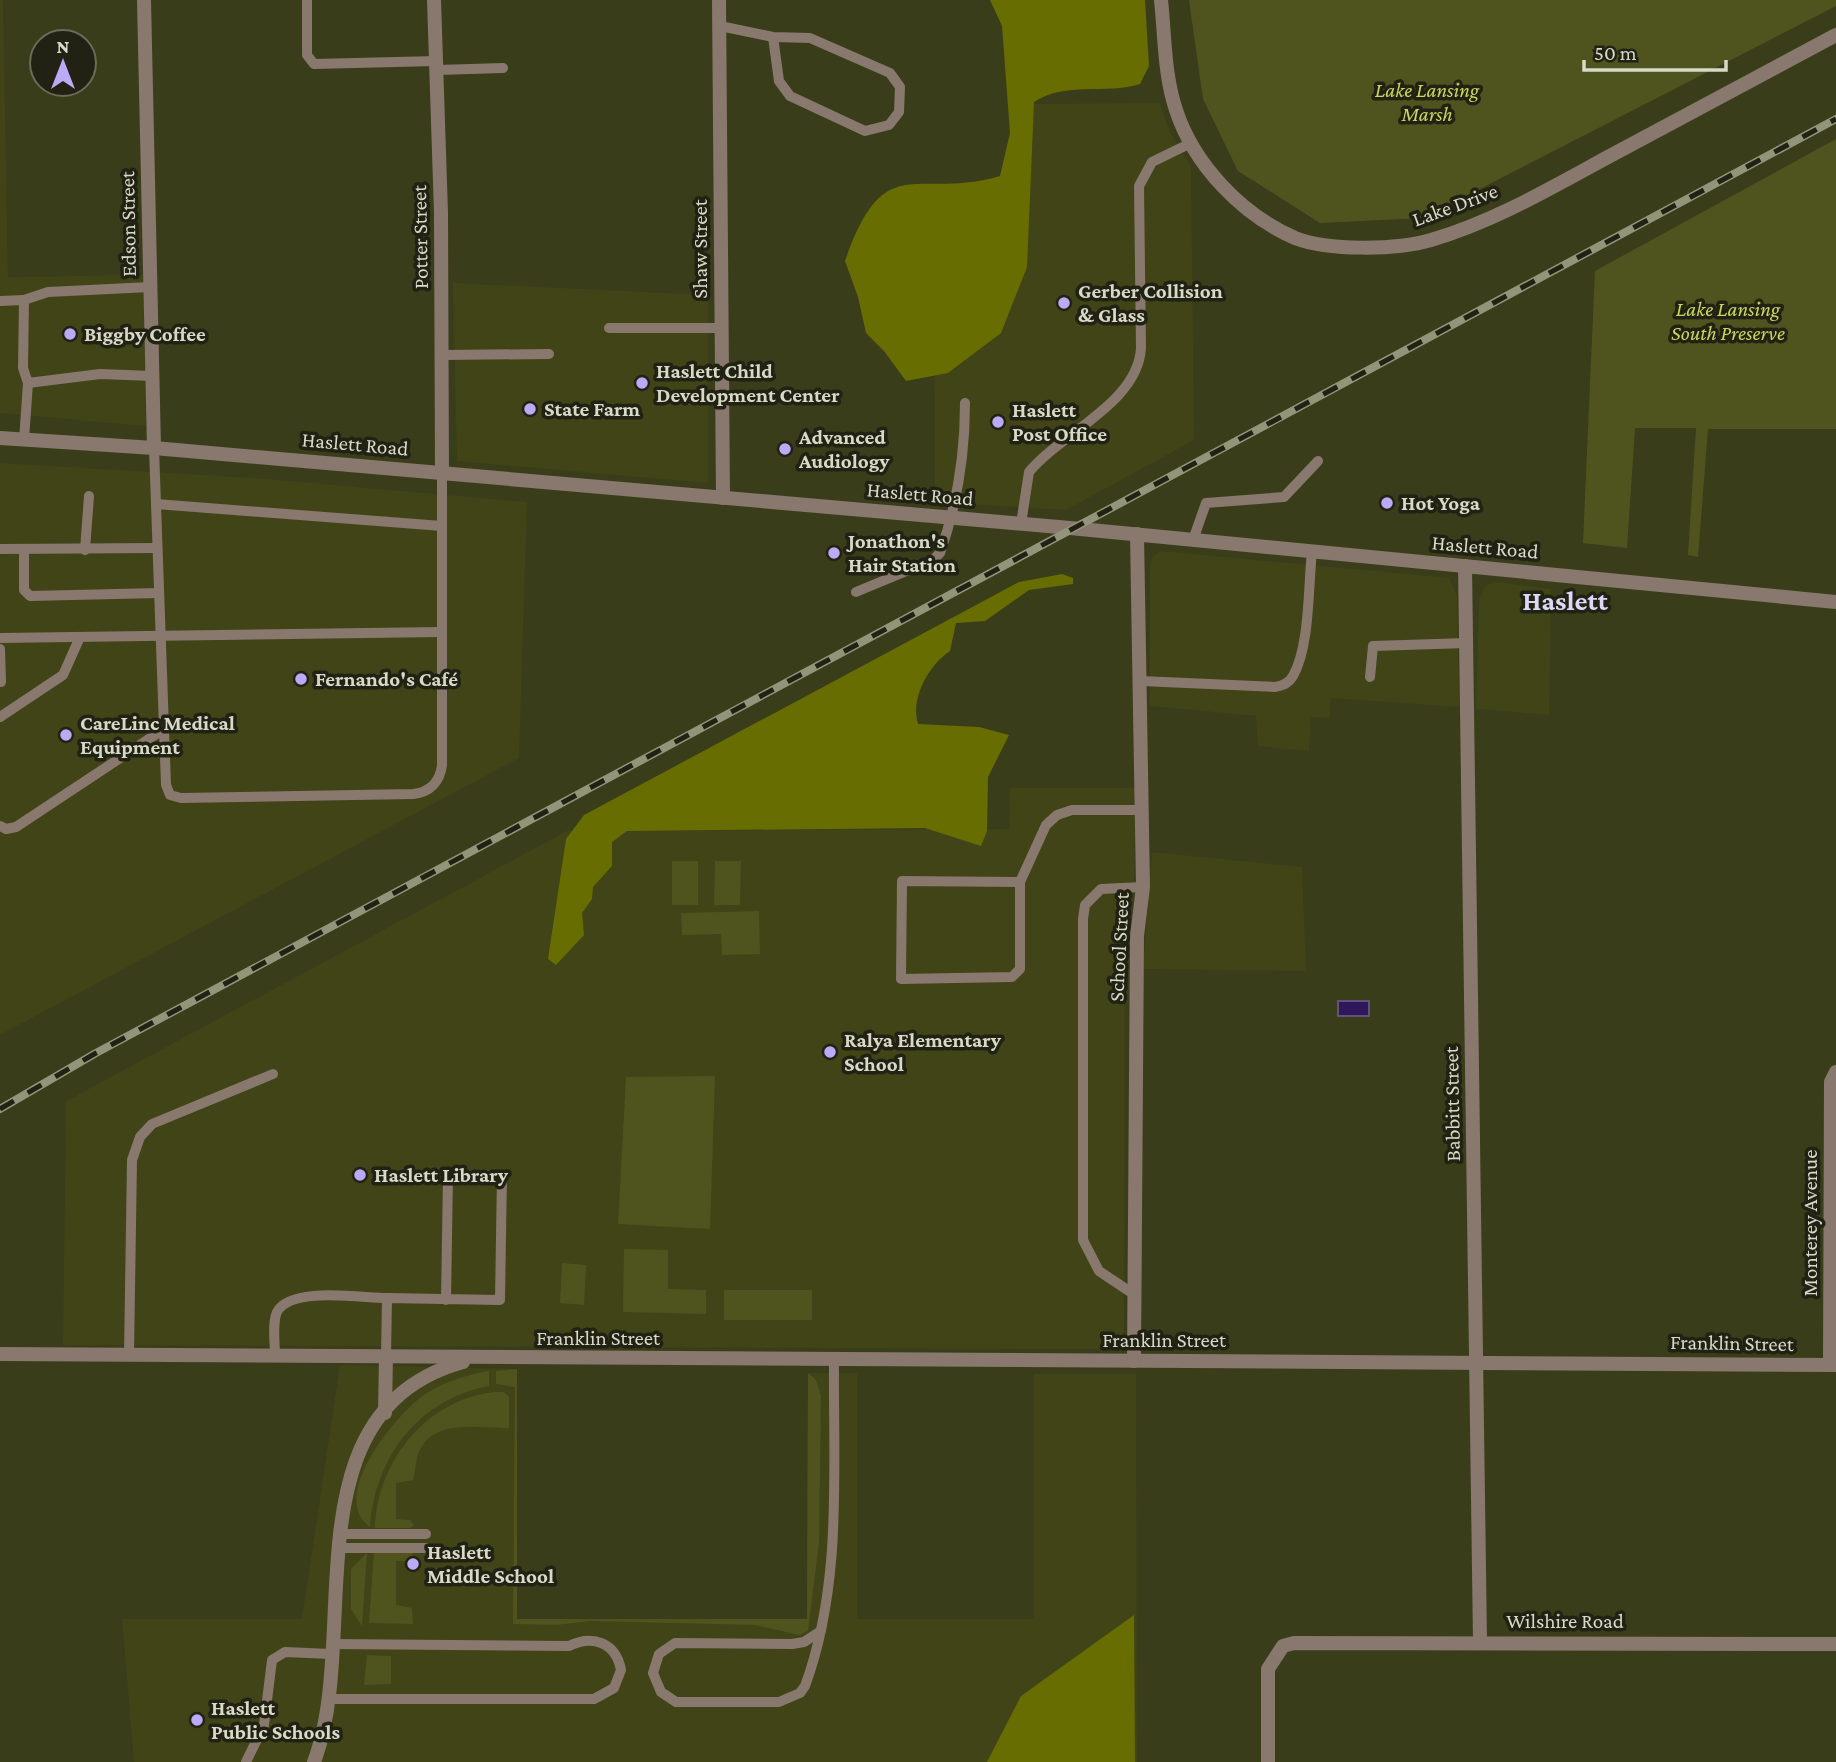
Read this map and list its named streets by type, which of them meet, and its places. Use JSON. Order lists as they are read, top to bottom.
{
  "streets": {
    "street": [
      "Lake Drive",
      "Edson Street",
      "Potter Street",
      "Shaw Street",
      "Haslett Road",
      "School Street",
      "Babbitt Street",
      "Monterey Avenue",
      "Franklin Street",
      "Wilshire Road"
    ]
  },
  "crossings": [
    ["Edson Street", "Haslett Road"],
    ["Potter Street", "Haslett Road"],
    ["Shaw Street", "Haslett Road"],
    ["Haslett Road", "School Street"],
    ["Haslett Road", "Babbitt Street"],
    ["School Street", "Franklin Street"],
    ["Babbitt Street", "Franklin Street"],
    ["Babbitt Street", "Wilshire Road"],
    ["Monterey Avenue", "Franklin Street"]
  ],
  "districts": ["Haslett"],
  "parks": ["Lake Lansing Marsh", "Lake Lansing South Preserve"],
  "places": [
    "Gerber Collision & Glass",
    "Biggby Coffee",
    "Haslett Child Development Center",
    "State Farm",
    "Haslett Post Office",
    "Advanced Audiology",
    "Hot Yoga",
    "Jonathon's Hair Station",
    "Fernando's Café",
    "CareLinc Medical Equipment",
    "Ralya Elementary School",
    "Haslett Library",
    "Haslett Middle School",
    "Haslett Public Schools"
  ],
  "scale_bar": "50 m",
  "north": "top"
}
